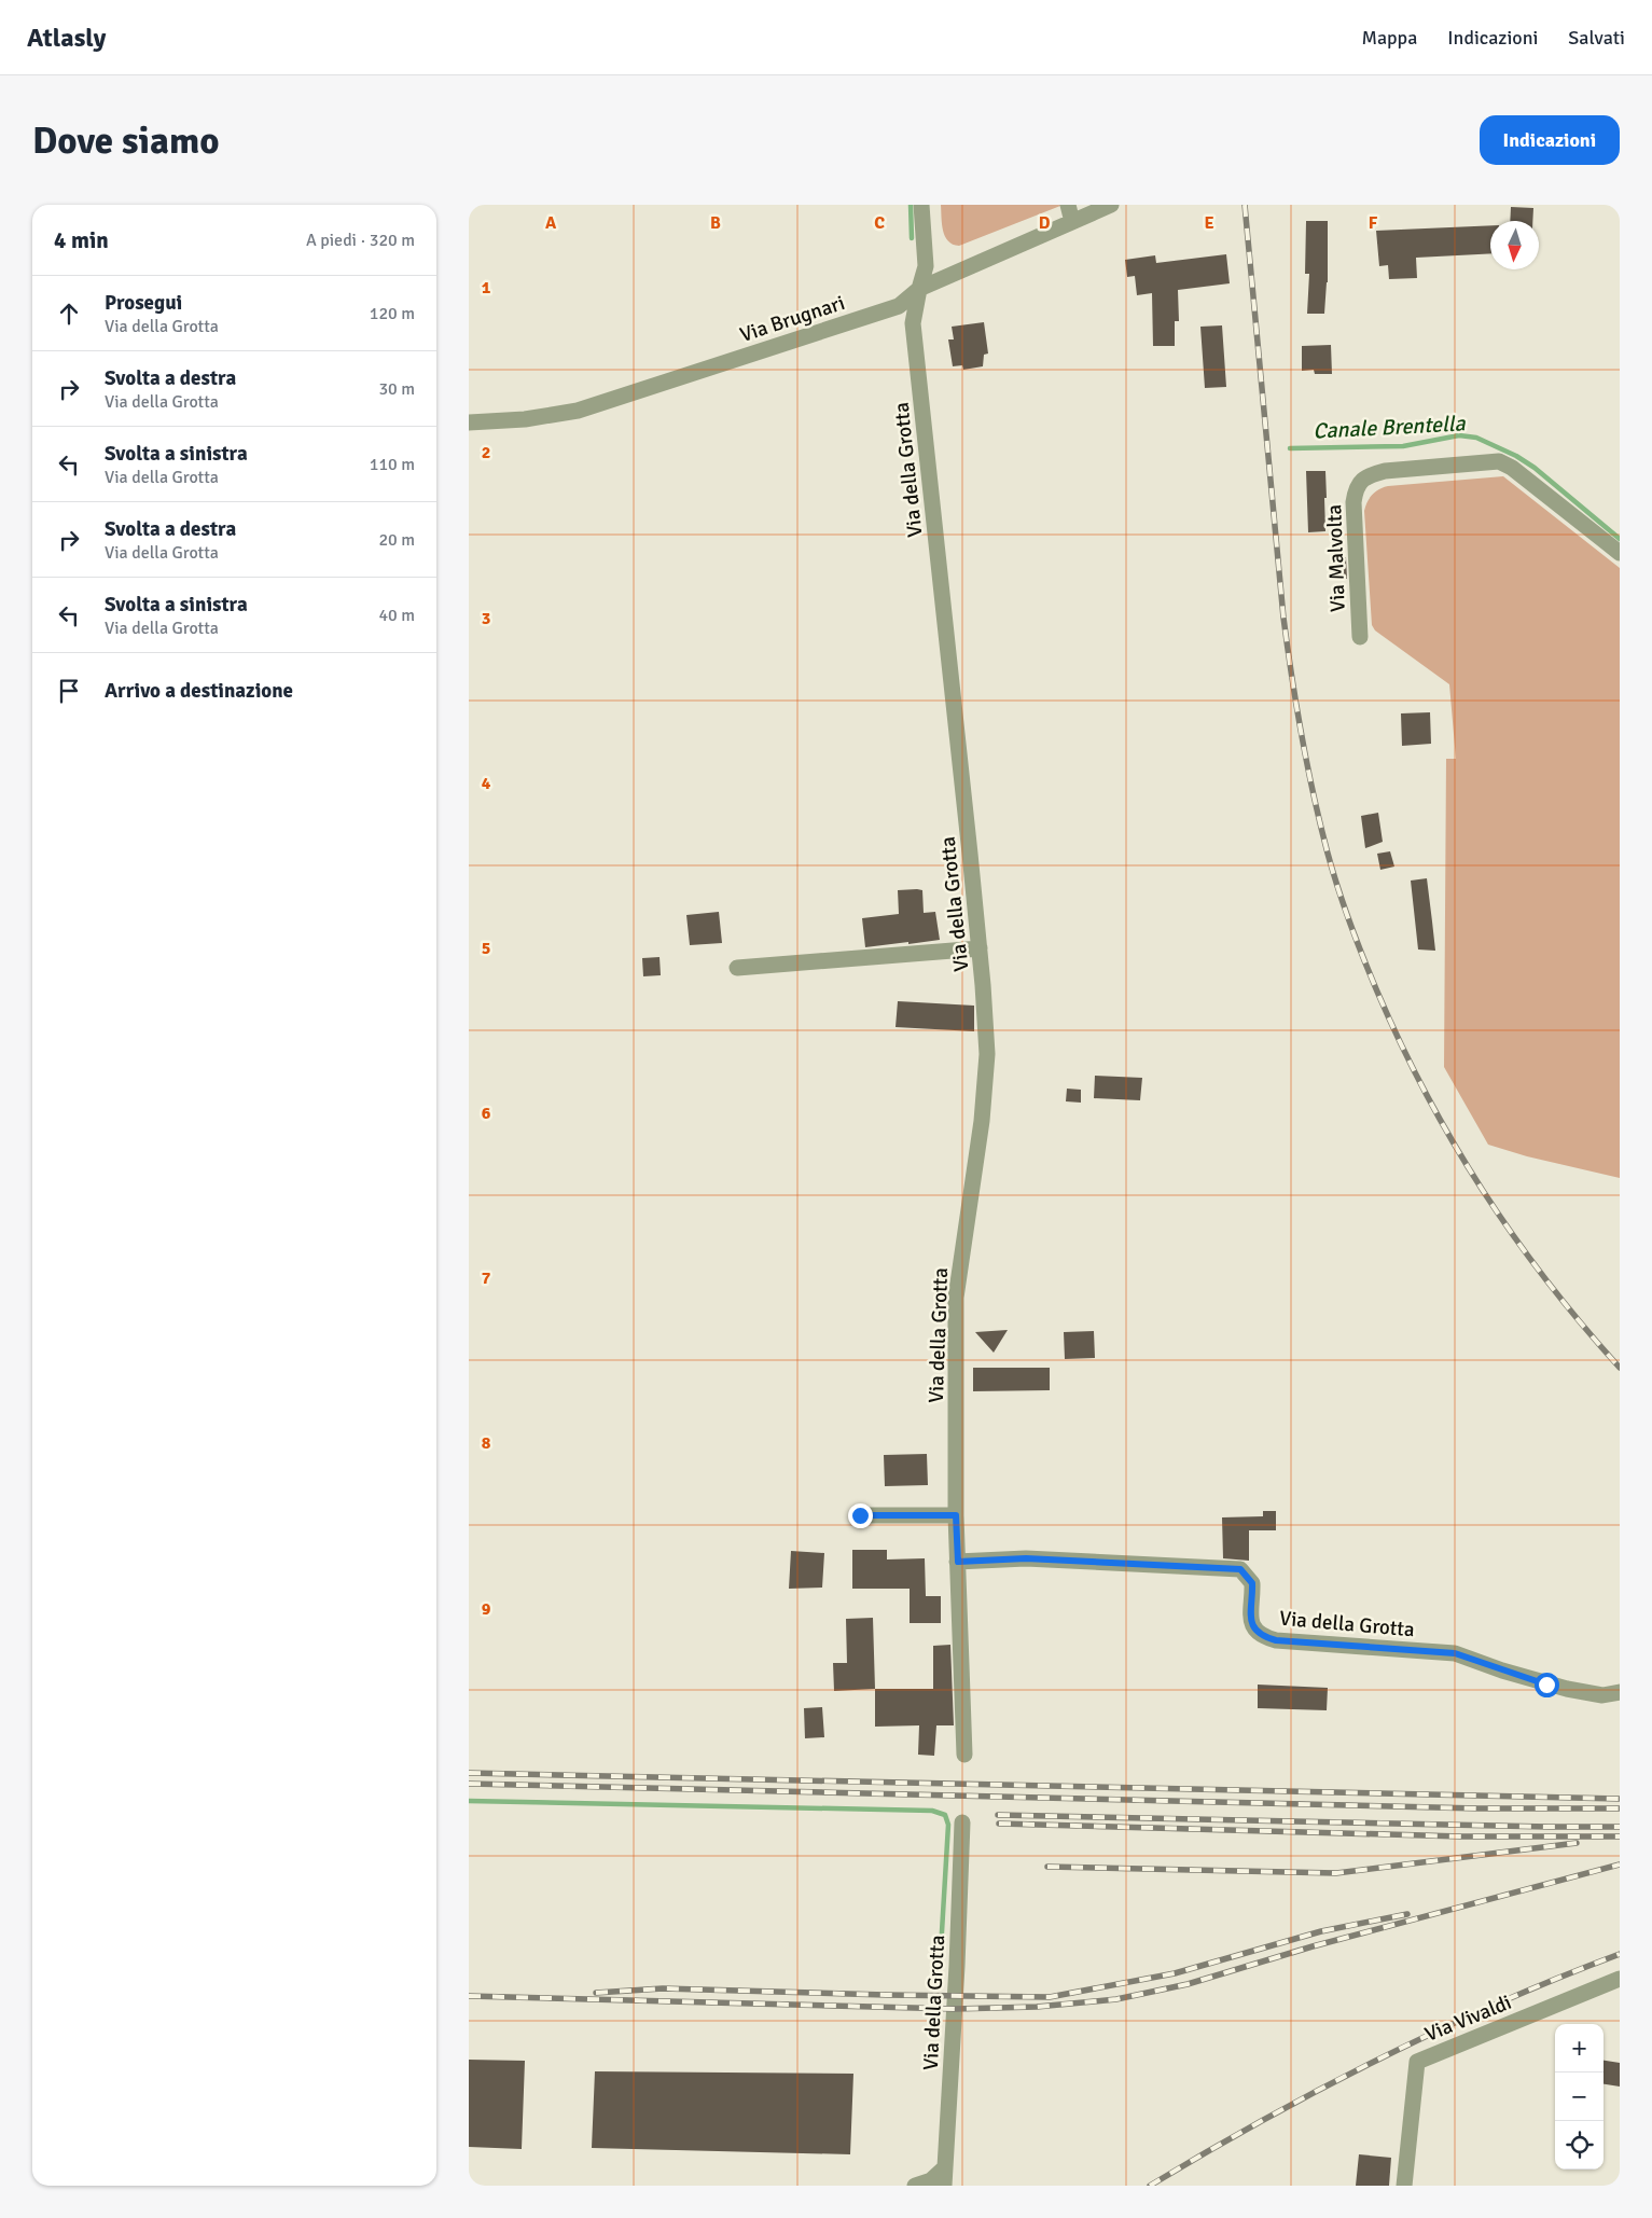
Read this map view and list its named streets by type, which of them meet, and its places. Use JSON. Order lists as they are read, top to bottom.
{
  "streets": {
    "street": [
      "Via Brugnari",
      "Via della Grotta",
      "Via Malvolta",
      "Via Vivaldi"
    ]
  },
  "crossings": [
    ["Via Brugnari", "Via della Grotta"]
  ],
  "water": ["Canale Brentella"],
  "north": "bottom",
  "page": {
    "header": "Atlasly",
    "nav": ["Mappa", "Indicazioni", "Salvati"],
    "buttons": "Indicazioni",
    "title": "Dove siamo",
    "heading": ["4 min", "A piedi · 320 m"],
    "list": [
      ["Prosegui", "Via della Grotta", "120 m"],
      ["Svolta a destra", "Via della Grotta", "30 m"],
      ["Svolta a sinistra", "Via della Grotta", "110 m"],
      ["Svolta a destra", "Via della Grotta", "20 m"],
      ["Svolta a sinistra", "Via della Grotta", "40 m"],
      "Arrivo a destinazione"
    ],
    "map_buttons": ["+", "−"]
  },
  "grid": {
    "columns": [
      "A",
      "B",
      "C",
      "D",
      "E",
      "F"
    ],
    "rows": [
      "1",
      "2",
      "3",
      "4",
      "5",
      "6",
      "7",
      "8",
      "9"
    ]
  }
}
